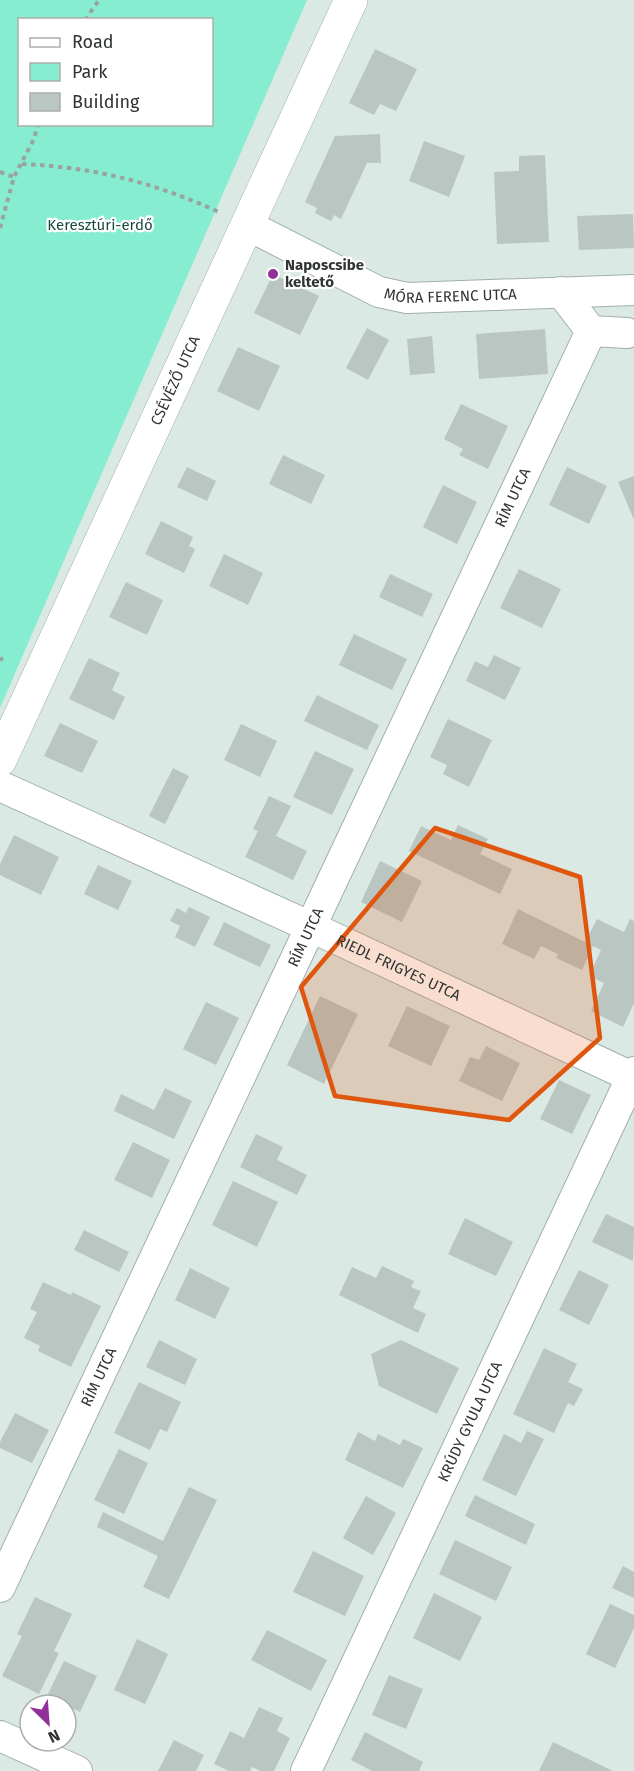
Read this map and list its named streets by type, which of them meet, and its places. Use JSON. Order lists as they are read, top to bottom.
{
  "streets": {
    "main road": ["CSÉVÉZŐ UTCA"],
    "street": [
      "MÓRA FERENC UTCA",
      "RÍM UTCA",
      "RIEDL FRIGYES UTCA",
      "KRÚDY GYULA UTCA"
    ]
  },
  "crossings": [
    ["MÓRA FERENC UTCA", "CSÉVÉZŐ UTCA"],
    ["RÍM UTCA", "RIEDL FRIGYES UTCA"],
    ["RIEDL FRIGYES UTCA", "KRÚDY GYULA UTCA"]
  ],
  "parks": ["Keresztúri-erdő"],
  "places": ["Naposcsibe keltető"],
  "legend": ["Road", "Park", "Building"],
  "north": "bottom right"
}
